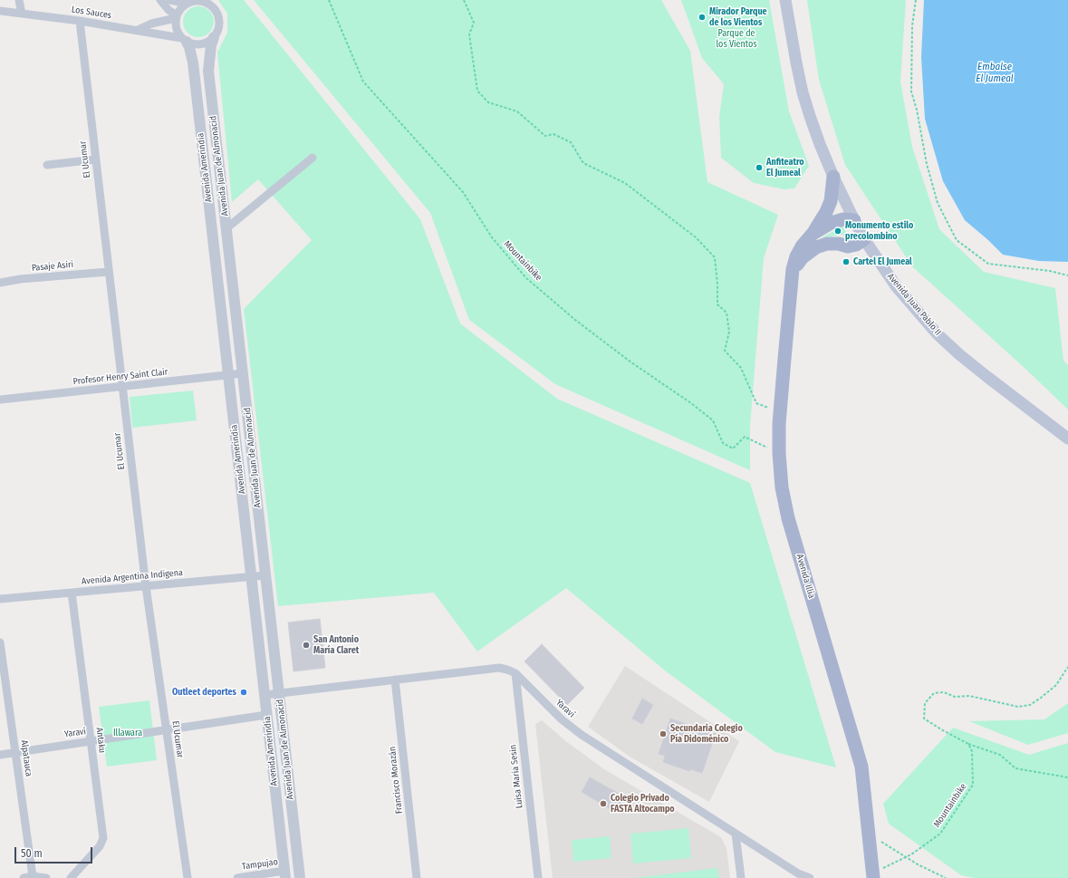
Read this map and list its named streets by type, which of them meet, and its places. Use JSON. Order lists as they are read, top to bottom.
{
  "streets": {
    "main road": ["Avenida Juan Pablo II", "Avenida Illia"],
    "street": [
      "Los Sauces",
      "El Ucumar",
      "Avenida Juan de Almonacid",
      "Avenida Amerindia",
      "Pasaje Asiri",
      "Profesor Henry Saint Clair",
      "Avenida Argentina Indígena",
      "Yaraví",
      "Antaku",
      "Alpatauca",
      "Luisa Maria Sesin",
      "Francisco Morazán",
      "Tampujao"
    ],
    "path": ["Mountainbike"]
  },
  "crossings": [
    ["Los Sauces", "El Ucumar"],
    ["Los Sauces", "Avenida Juan de Almonacid"],
    ["Los Sauces", "Avenida Amerindia"],
    ["El Ucumar", "Pasaje Asiri"],
    ["El Ucumar", "Profesor Henry Saint Clair"],
    ["El Ucumar", "Avenida Argentina Indígena"],
    ["El Ucumar", "Yaraví"],
    ["Avenida Juan de Almonacid", "Avenida Amerindia"],
    ["Avenida Juan de Almonacid", "Profesor Henry Saint Clair"],
    ["Avenida Juan de Almonacid", "Avenida Argentina Indígena"],
    ["Avenida Juan de Almonacid", "Yaraví"],
    ["Avenida Amerindia", "Profesor Henry Saint Clair"],
    ["Avenida Amerindia", "Avenida Argentina Indígena"],
    ["Avenida Amerindia", "Yaraví"],
    ["Avenida Amerindia", "Tampujao"],
    ["Mountainbike", "Avenida Illia"],
    ["Avenida Juan Pablo II", "Avenida Illia"],
    ["Avenida Argentina Indígena", "Antaku"],
    ["Yaraví", "Antaku"],
    ["Yaraví", "Alpatauca"],
    ["Yaraví", "Luisa Maria Sesin"],
    ["Yaraví", "Francisco Morazán"]
  ],
  "water": ["Embalse El Jumeal"],
  "parks": ["Parque de los Vientos", "Illawara"],
  "places": [
    "Mirador Parque de los Vientos",
    "Anfiteatro El Jumeal",
    "Monumento estilo precolombino",
    "Cartel El Jumeal",
    "San Antonio María Claret",
    "Outleet deportes",
    "Secundaria Colegio Pía Didoménico",
    "Colegio Privado FASTA Altocampo"
  ],
  "scale_bar": "50 m"
}
